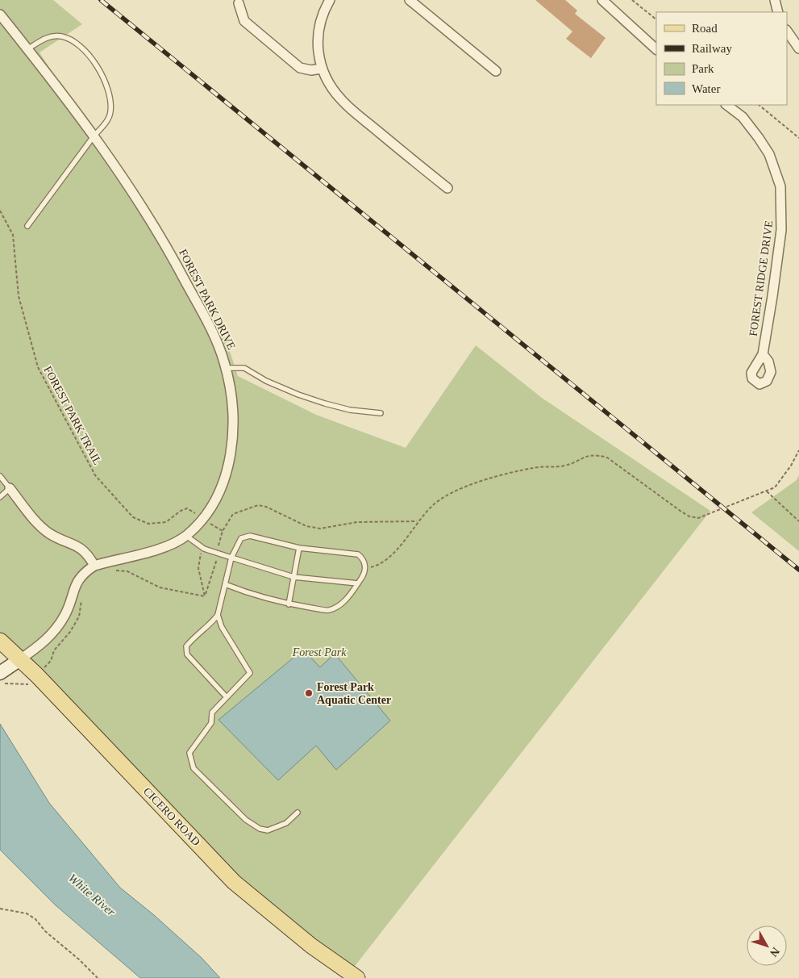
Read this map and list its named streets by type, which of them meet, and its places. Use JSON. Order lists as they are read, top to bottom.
{
  "streets": {
    "main road": ["CICERO ROAD"],
    "street": ["FOREST RIDGE DRIVE", "FOREST PARK DRIVE"],
    "path": ["FOREST PARK TRAIL"]
  },
  "crossings": [
    ["FOREST PARK DRIVE", "FOREST PARK TRAIL"],
    ["FOREST PARK DRIVE", "CICERO ROAD"]
  ],
  "water": ["White River"],
  "parks": ["Forest Park"],
  "places": ["Forest Park Aquatic Center"],
  "legend": [
    "Road",
    "Railway",
    "Park",
    "Water"
  ],
  "north": "bottom right"
}
